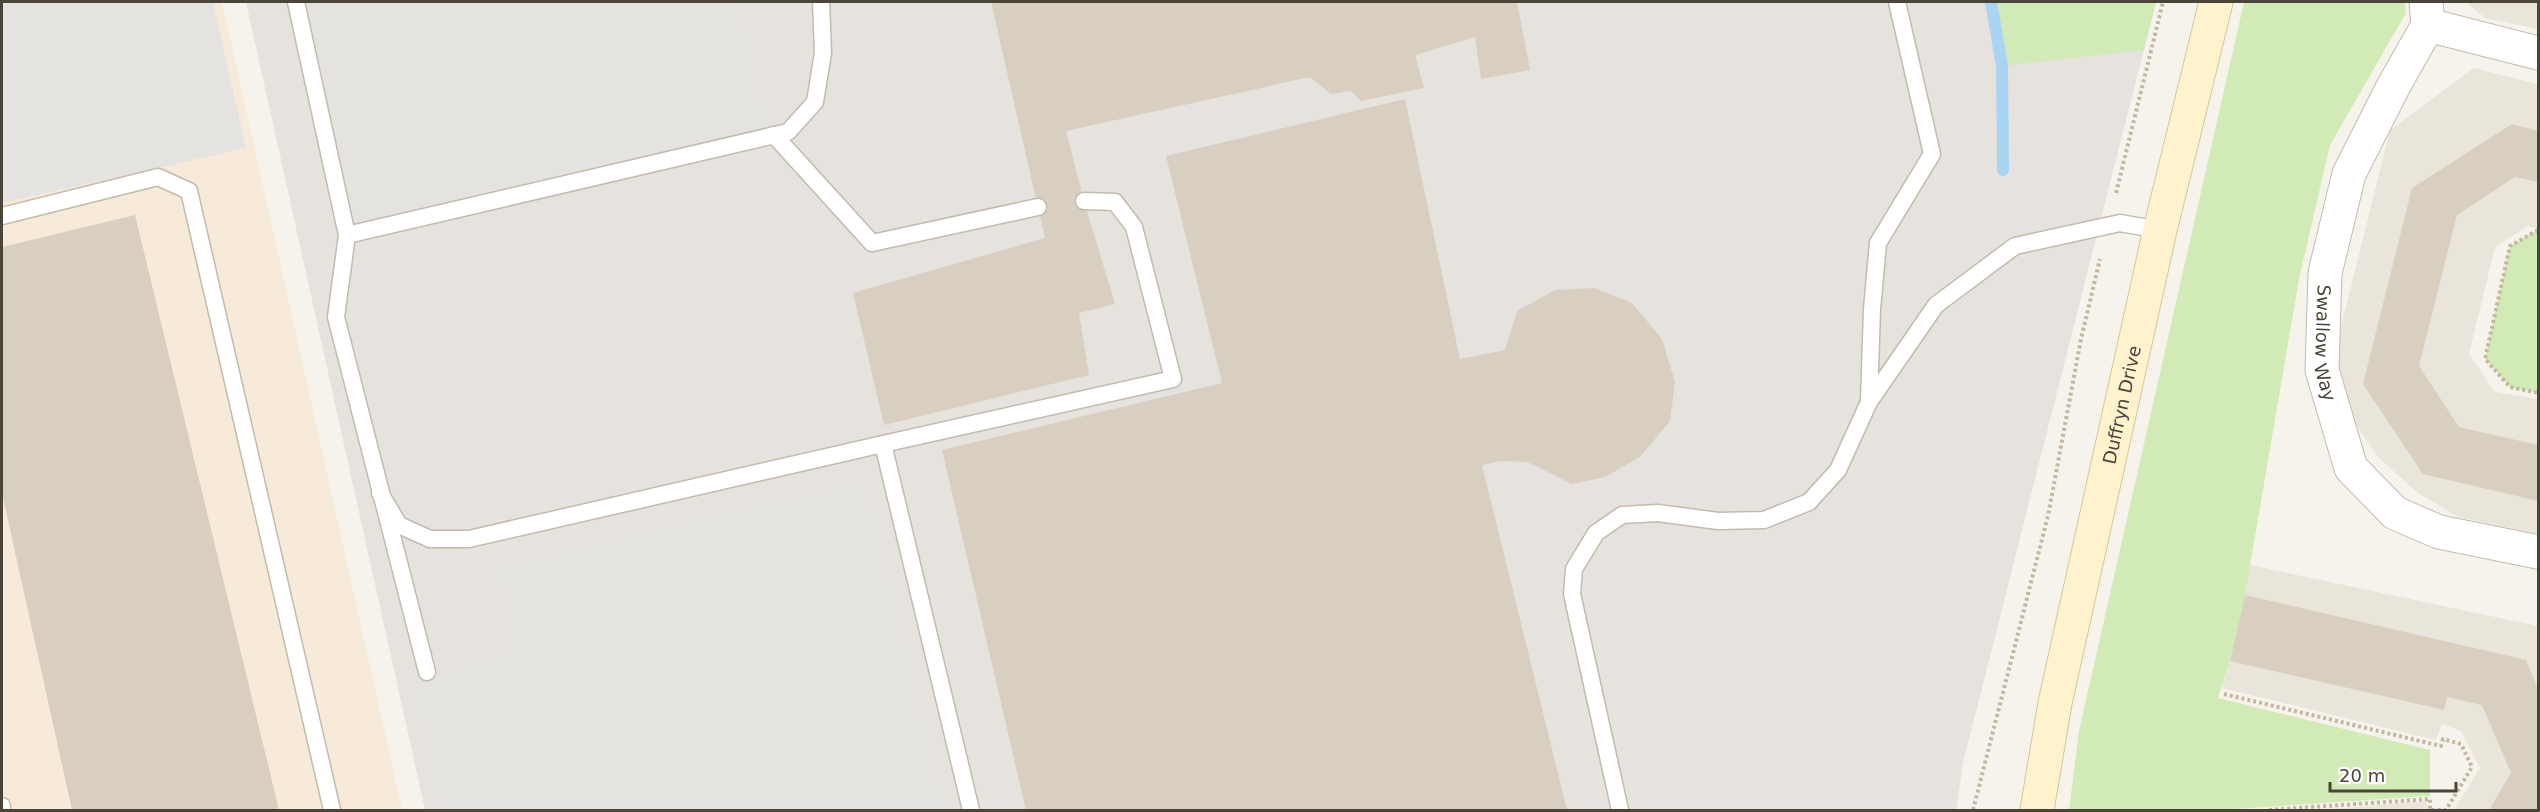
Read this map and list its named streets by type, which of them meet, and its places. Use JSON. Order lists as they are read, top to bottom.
{
  "streets": {
    "street": ["Swallow Way", "Duffryn Drive"]
  },
  "scale_bar": "20 m"
}
